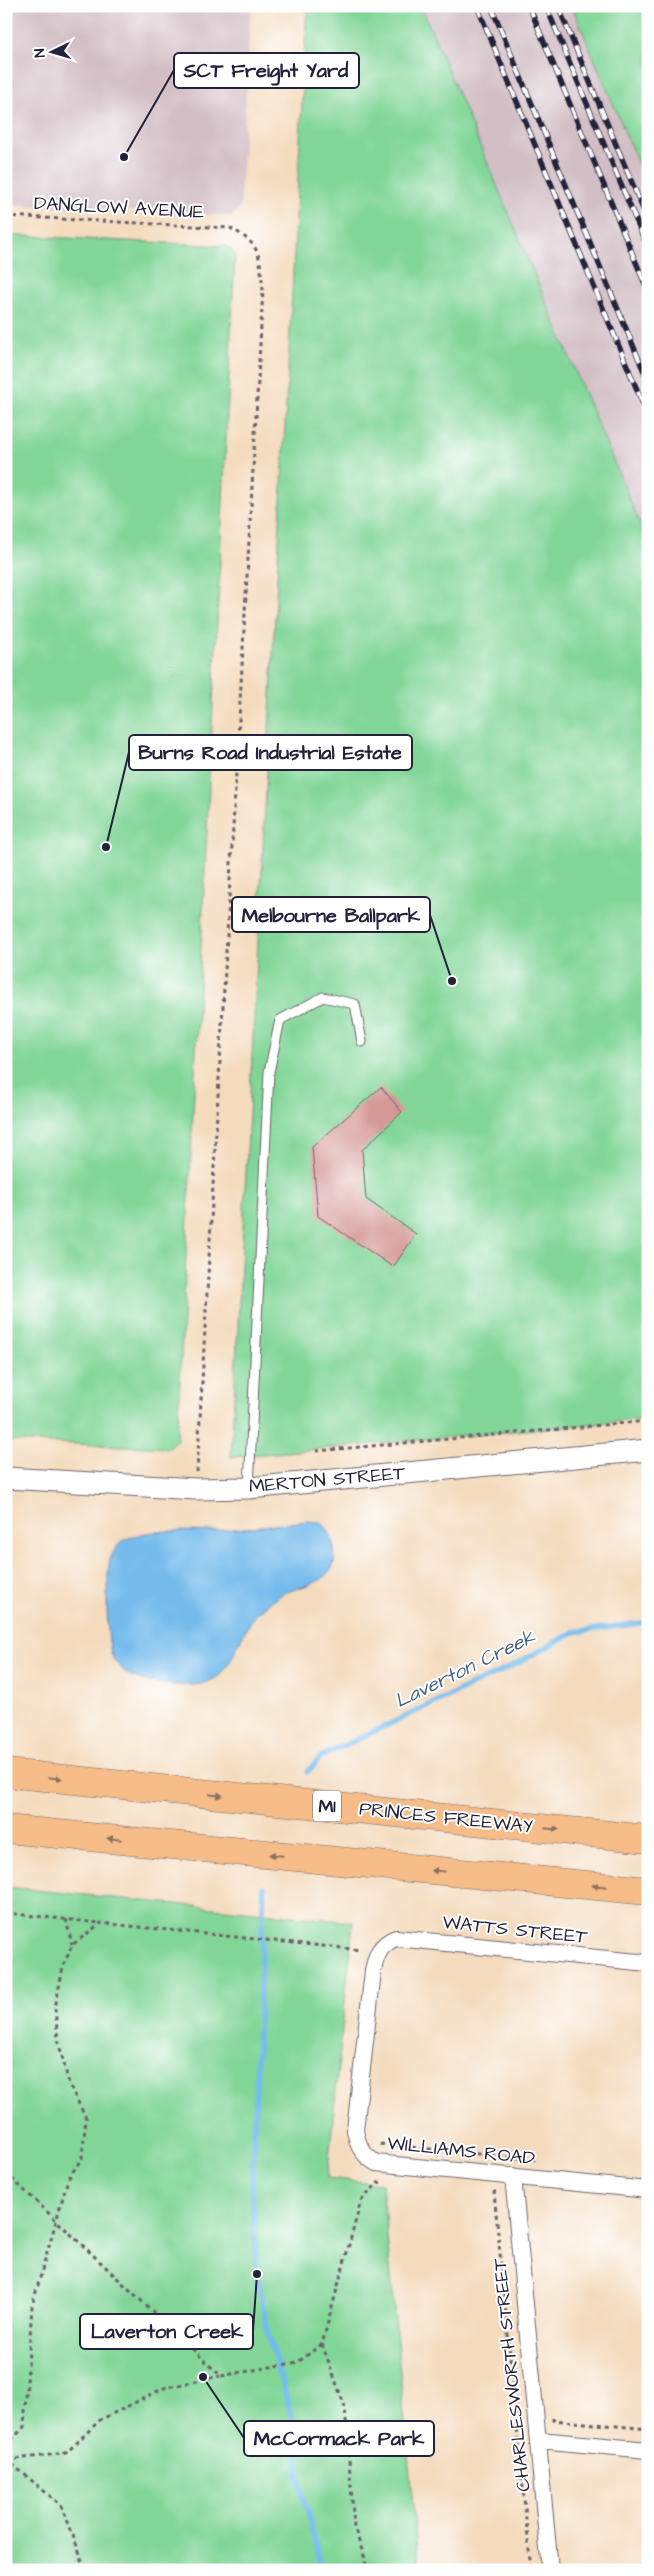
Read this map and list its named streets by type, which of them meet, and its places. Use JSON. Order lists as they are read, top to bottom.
{
  "streets": {
    "highway": ["M1", "PRINCES FREEWAY"],
    "street": [
      "MERTON STREET",
      "WATTS STREET",
      "WILLIAMS ROAD",
      "CHARLESWORTH STREET"
    ],
    "path": ["DANGLOW AVENUE"]
  },
  "crossings": [
    ["DANGLOW AVENUE", "MERTON STREET"],
    ["WATTS STREET", "WILLIAMS ROAD"],
    ["WILLIAMS ROAD", "CHARLESWORTH STREET"]
  ],
  "water": ["Laverton Creek"],
  "places": [
    "SCT Freight Yard",
    "Burns Road Industrial Estate",
    "Melbourne Ballpark",
    "Laverton Creek",
    "McCormack Park"
  ],
  "north": "left"
}
